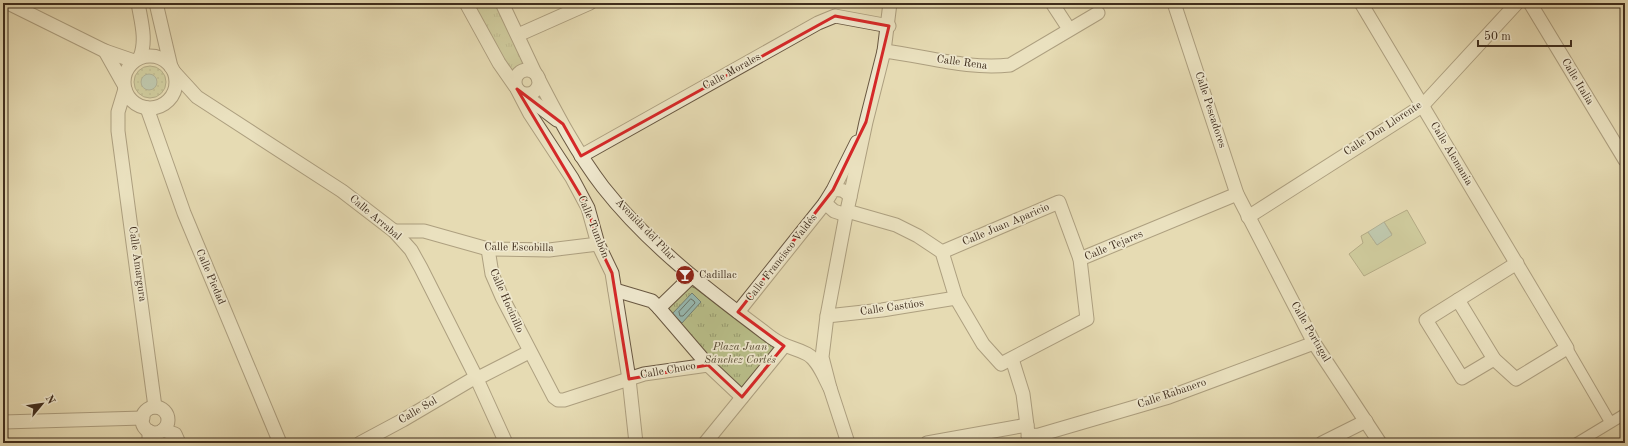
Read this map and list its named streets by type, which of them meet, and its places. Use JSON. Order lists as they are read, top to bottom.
{
  "streets": {
    "street": [
      "Calle Rena",
      "Calle Morales",
      "Calle Italia",
      "Calle Pescadores",
      "Calle Don Llorente",
      "Calle Alemania",
      "Calle Arrabal",
      "Calle Juan Aparicio",
      "Calle Tumbón",
      "Avenida del Pilar",
      "Calle Tejares",
      "Calle Escobilla",
      "Calle Francisco Valdés",
      "Calle Amargura",
      "Calle Piedad",
      "Calle Hocinillo",
      "Calle Castúos",
      "Calle Portugal",
      "Calle Chuco",
      "Calle Rabanero",
      "Calle Sol"
    ]
  },
  "crossings": [
    ["Calle Morales", "Avenida del Pilar"],
    ["Calle Pescadores", "Calle Don Llorente"],
    ["Calle Pescadores", "Calle Tejares"],
    ["Calle Pescadores", "Calle Portugal"],
    ["Calle Don Llorente", "Calle Alemania"],
    ["Calle Don Llorente", "Calle Portugal"],
    ["Calle Arrabal", "Calle Escobilla"],
    ["Calle Arrabal", "Calle Amargura"],
    ["Calle Arrabal", "Calle Piedad"],
    ["Calle Arrabal", "Calle Sol"],
    ["Calle Juan Aparicio", "Calle Tejares"],
    ["Calle Tumbón", "Avenida del Pilar"],
    ["Calle Tumbón", "Calle Escobilla"],
    ["Calle Tumbón", "Calle Hocinillo"],
    ["Calle Tumbón", "Calle Chuco"],
    ["Avenida del Pilar", "Calle Francisco Valdés"],
    ["Calle Escobilla", "Calle Hocinillo"],
    ["Calle Amargura", "Calle Piedad"],
    ["Calle Hocinillo", "Calle Chuco"],
    ["Calle Portugal", "Calle Rabanero"]
  ],
  "parks": ["Plaza Juan Sánchez Cortés"],
  "places": {
    "bar": ["Cadillac"]
  },
  "scale_bar": "50 m",
  "north": "top right"
}
